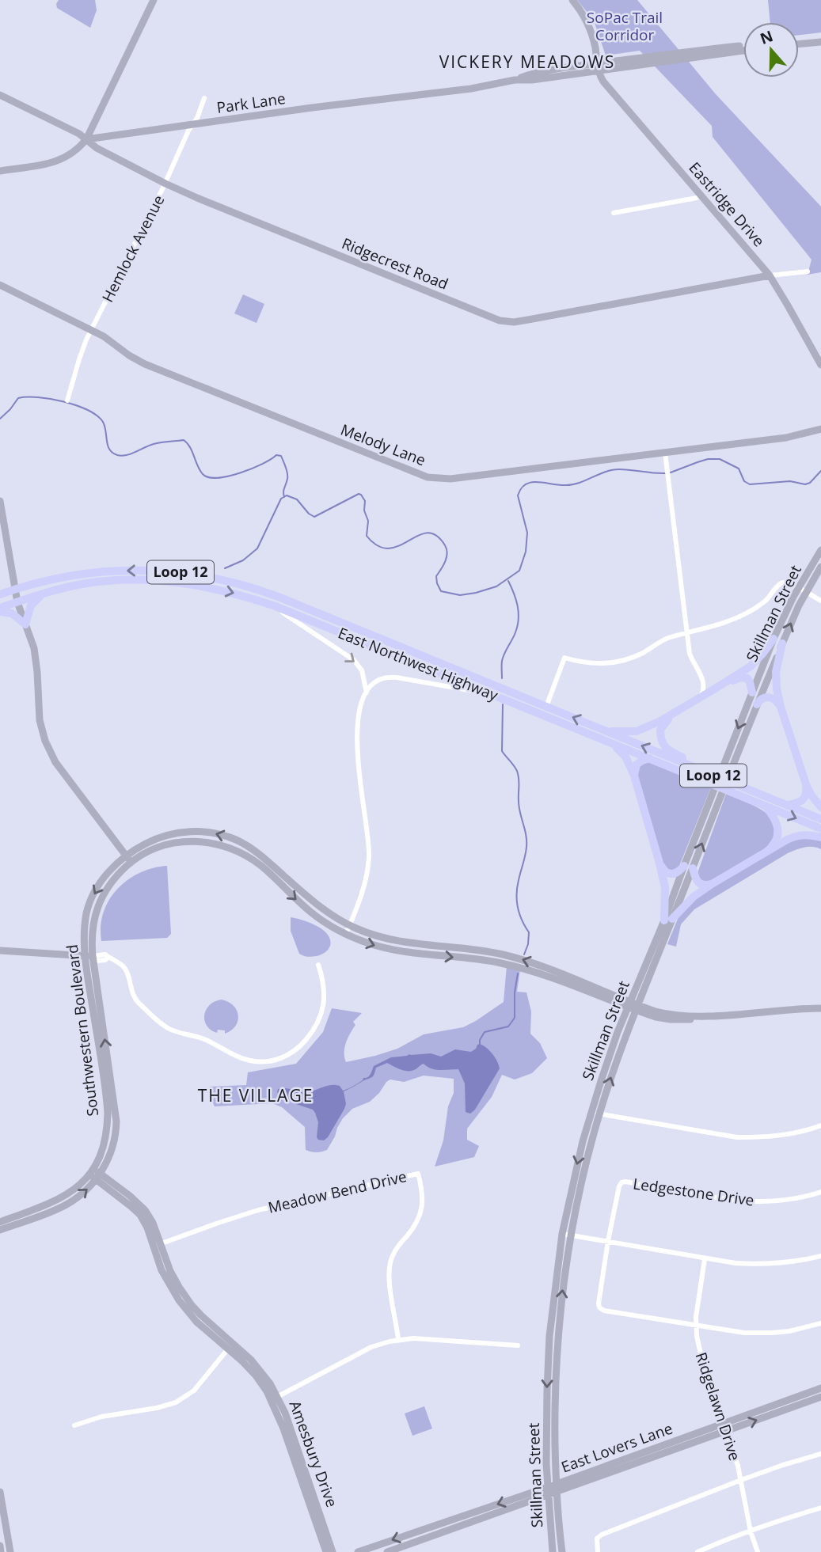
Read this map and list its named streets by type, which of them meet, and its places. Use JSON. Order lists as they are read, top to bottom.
{
  "streets": {
    "main road": ["Loop 12", "East Northwest Highway"],
    "street": [
      "Park Lane",
      "Eastridge Drive",
      "Hemlock Avenue",
      "Ridgecrest Road",
      "Melody Lane",
      "Skillman Street",
      "Southwestern Boulevard",
      "Meadow Bend Drive",
      "Ledgestone Drive",
      "Ridgelawn Drive",
      "East Lovers Lane",
      "Amesbury Drive"
    ]
  },
  "crossings": [
    ["Park Lane", "Eastridge Drive"],
    ["Park Lane", "Hemlock Avenue"],
    ["Park Lane", "Ridgecrest Road"],
    ["Eastridge Drive", "Ridgecrest Road"],
    ["Hemlock Avenue", "Ridgecrest Road"],
    ["Hemlock Avenue", "Melody Lane"],
    ["Skillman Street", "Southwestern Boulevard"],
    ["Skillman Street", "East Lovers Lane"],
    ["Southwestern Boulevard", "Amesbury Drive"],
    ["Meadow Bend Drive", "Amesbury Drive"],
    ["Ledgestone Drive", "Ridgelawn Drive"],
    ["Ridgelawn Drive", "East Lovers Lane"]
  ],
  "districts": ["VICKERY MEADOWS", "THE VILLAGE"],
  "parks": ["SoPac Trail Corridor"],
  "north": "top"
}
